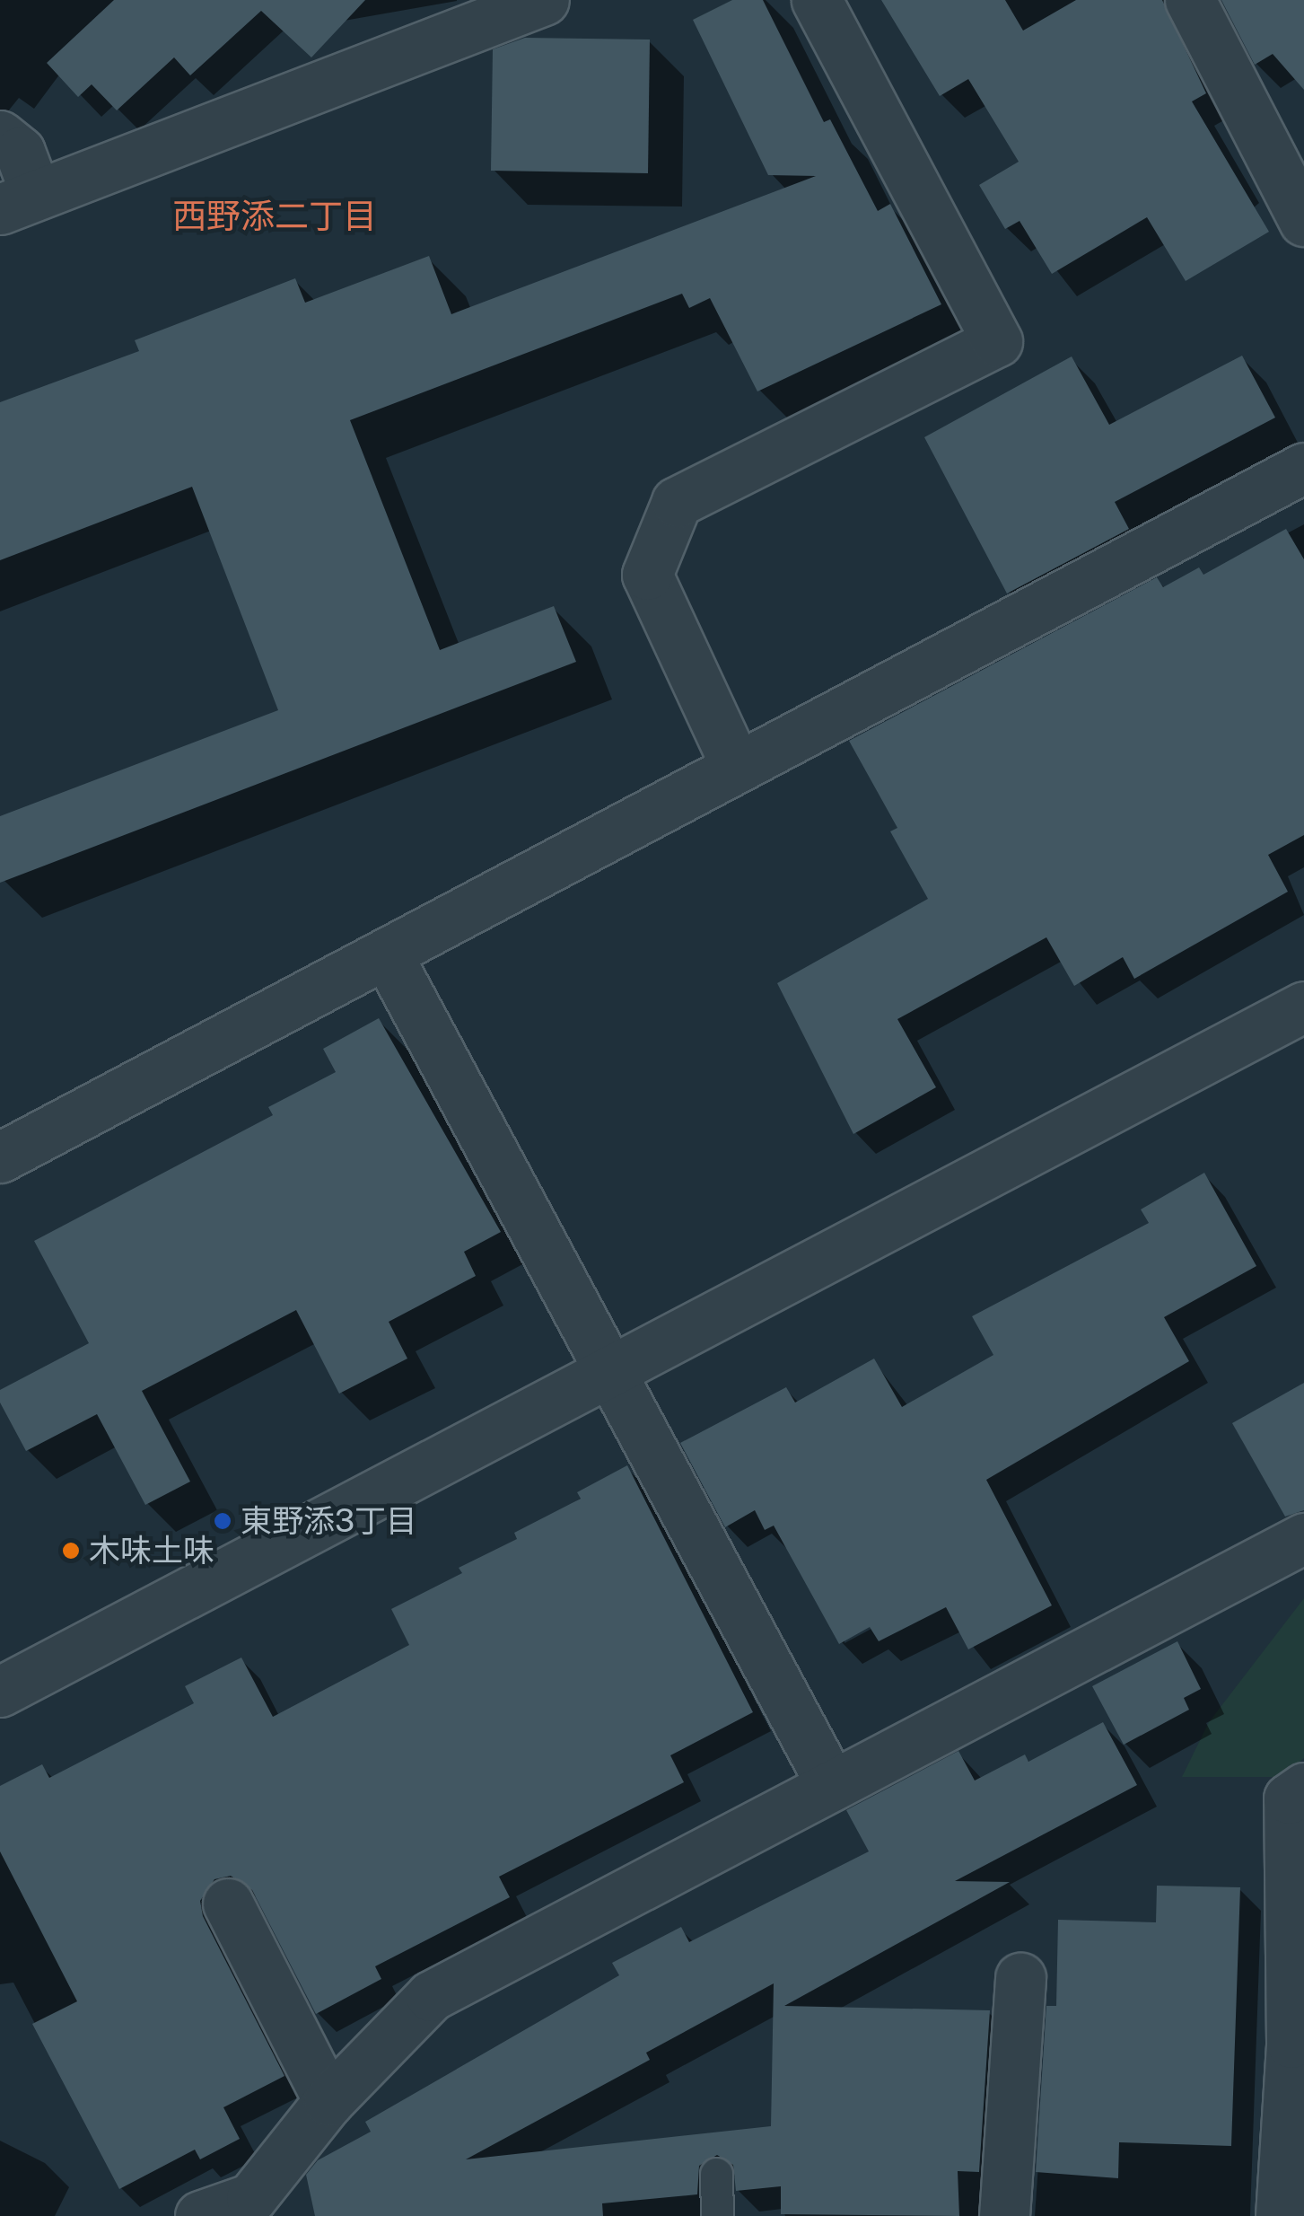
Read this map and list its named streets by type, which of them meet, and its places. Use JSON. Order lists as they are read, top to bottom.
{
  "districts": ["西野添二丁目"],
  "places": ["東野添3丁目", "木味土味"]
}
